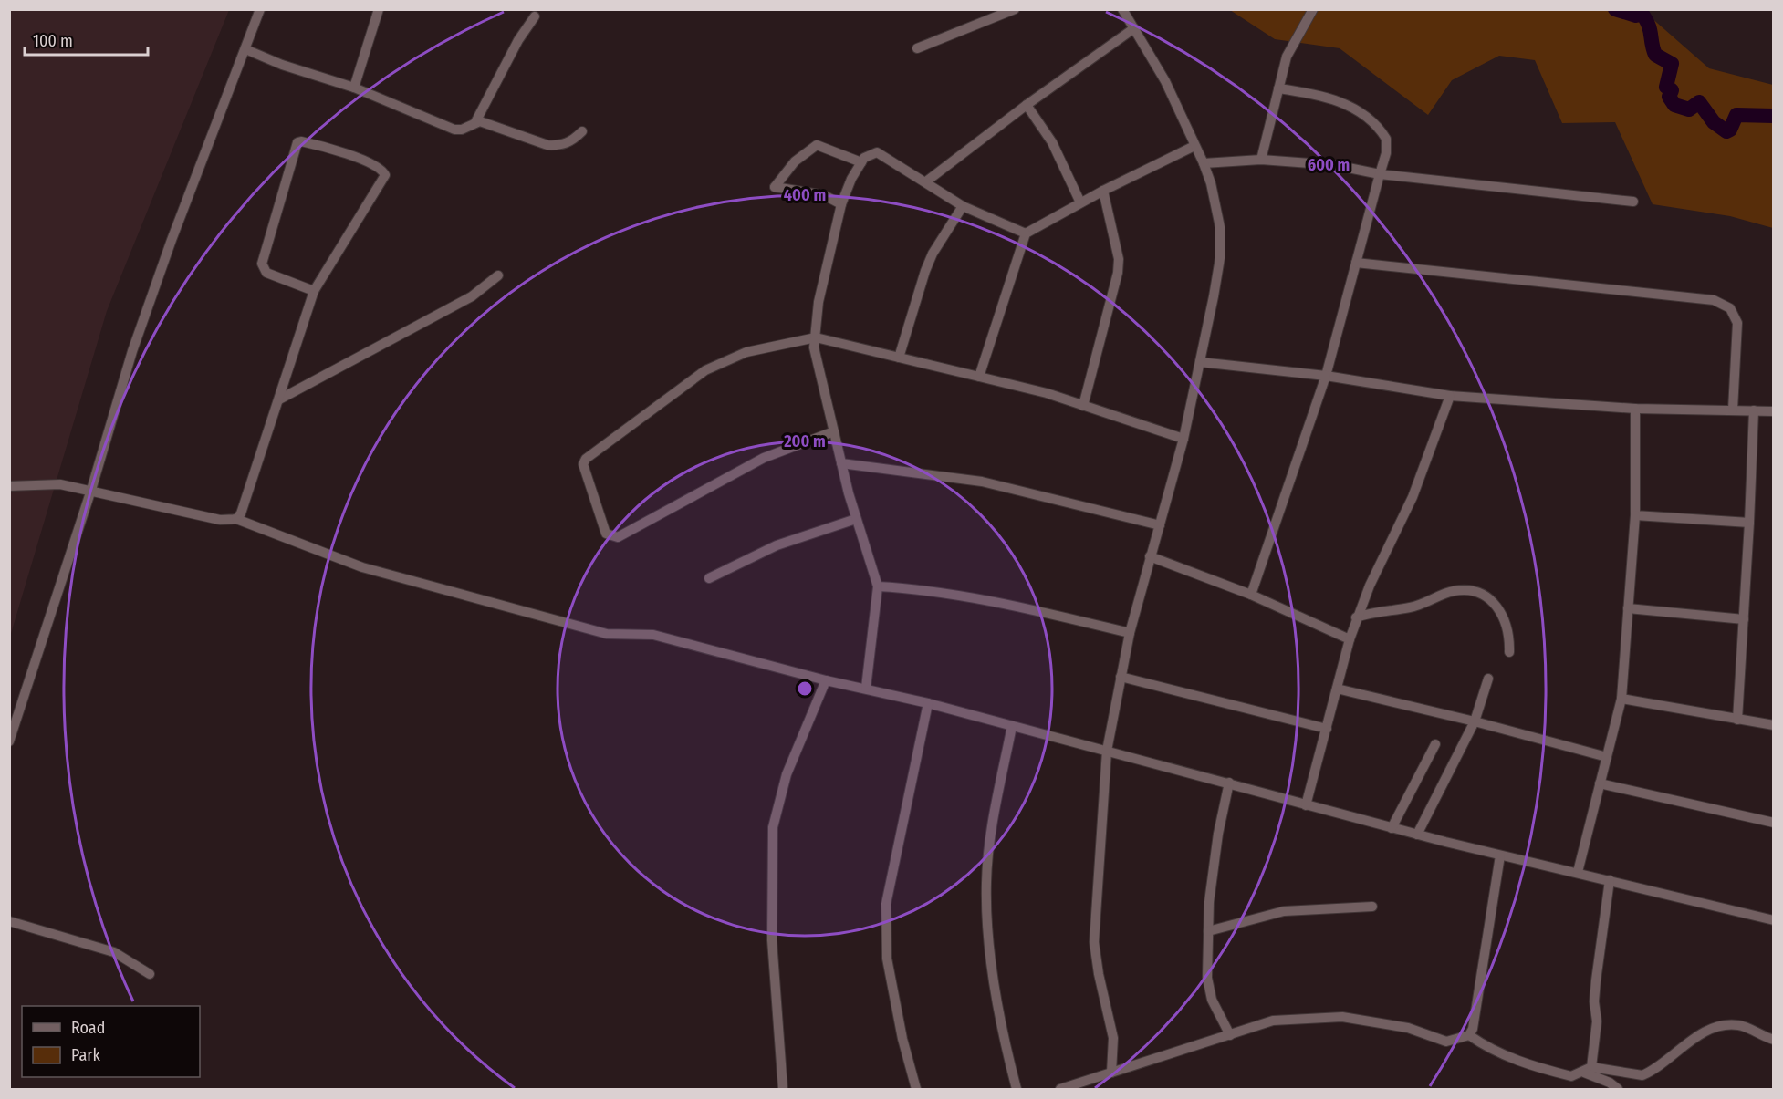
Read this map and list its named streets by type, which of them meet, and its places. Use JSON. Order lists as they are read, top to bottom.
{
  "legend": ["Road", "Park"],
  "scale_bar": "100 m",
  "rings": ["600 m", "400 m", "200 m"]
}
